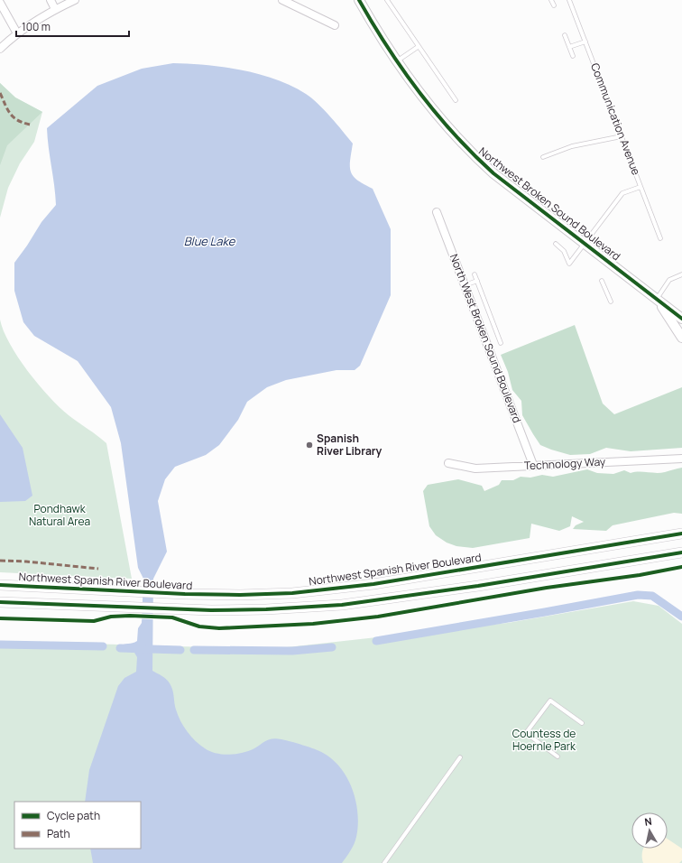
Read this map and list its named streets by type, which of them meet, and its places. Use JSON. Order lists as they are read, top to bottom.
{
  "streets": {
    "main road": ["Northwest Spanish River Boulevard"],
    "street": ["Northwest Broken Sound Boulevard", "North West Broken Sound Boulevard", "Technology Way"],
    "lane": ["Communication Avenue"]
  },
  "crossings": [
    ["North West Broken Sound Boulevard", "Technology Way"]
  ],
  "water": ["Blue Lake"],
  "parks": ["Pondhawk Natural Area", "Countess de Hoernle Park"],
  "places": ["Spanish River Library"],
  "legend": ["Cycle path", "Path"],
  "scale_bar": "100 m",
  "north": "top"
}
